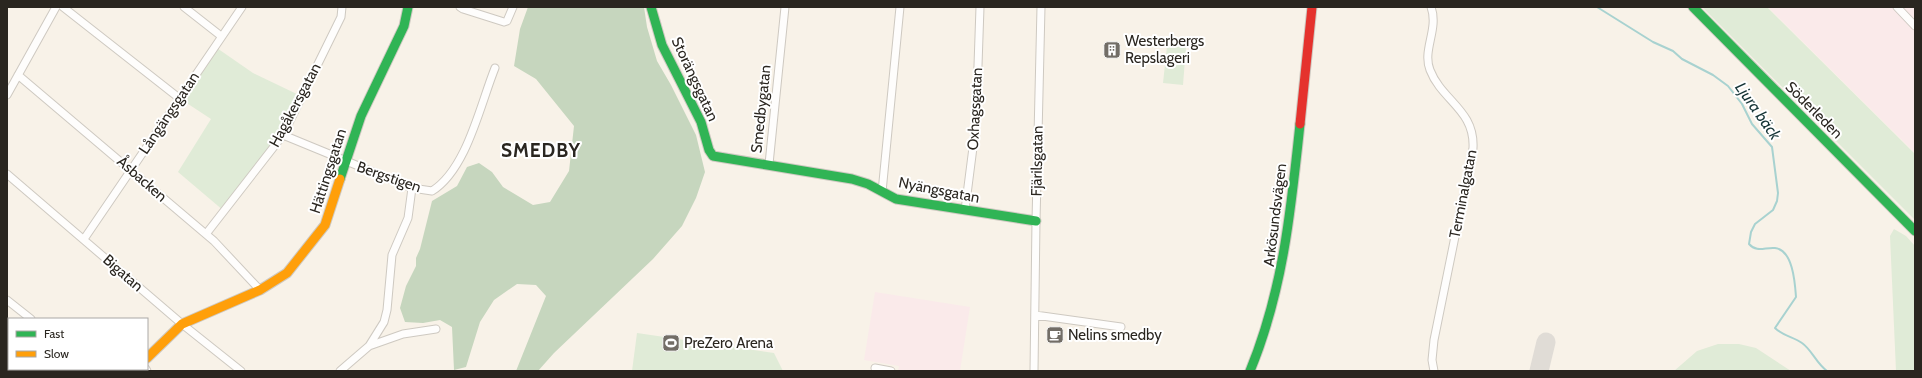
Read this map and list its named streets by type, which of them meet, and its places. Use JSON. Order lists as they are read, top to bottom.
{
  "streets": {
    "street": [
      "Storängsgatan",
      "Hagåkersgatan",
      "Smedbygatan",
      "Oxhagsgatan",
      "Söderleden",
      "Långängsgatan",
      "Fjärilsgatan",
      "Hättingsgatan",
      "Bergstigen",
      "Åsbacken",
      "Nyängsgatan",
      "Terminalgatan",
      "Arkösundsvägen",
      "Bigatan"
    ]
  },
  "crossings": [
    ["Storängsgatan", "Smedbygatan"],
    ["Hagåkersgatan", "Bergstigen"],
    ["Hagåkersgatan", "Åsbacken"],
    ["Smedbygatan", "Nyängsgatan"],
    ["Oxhagsgatan", "Nyängsgatan"],
    ["Långängsgatan", "Åsbacken"],
    ["Långängsgatan", "Bigatan"],
    ["Fjärilsgatan", "Nyängsgatan"],
    ["Hättingsgatan", "Bergstigen"],
    ["Hättingsgatan", "Åsbacken"],
    ["Hättingsgatan", "Bigatan"]
  ],
  "districts": ["SMEDBY"],
  "water": ["Ljura bäck"],
  "places": {
    "building": ["Westerbergs Repslageri"],
    "cafe": ["Nelins smedby"],
    "sports": ["PreZero Arena"]
  },
  "legend": ["Fast", "Slow"]
}
